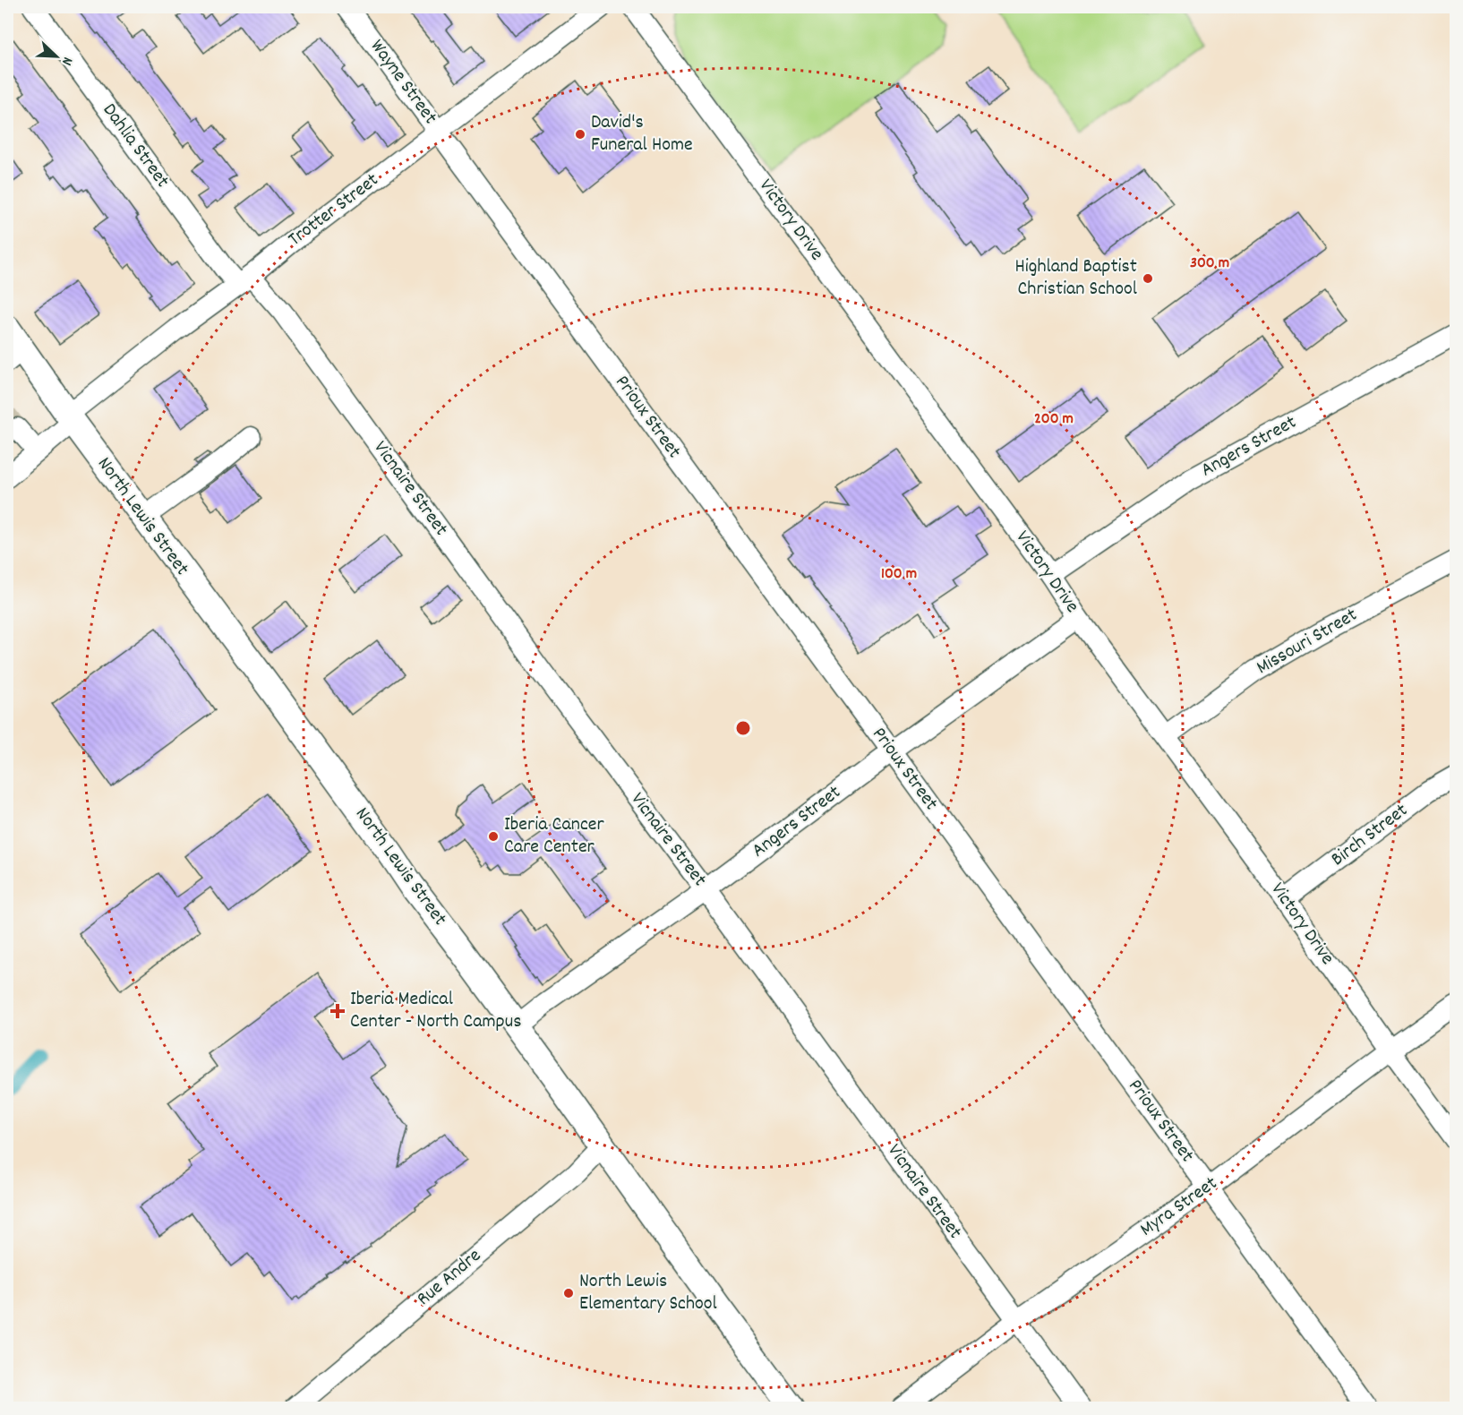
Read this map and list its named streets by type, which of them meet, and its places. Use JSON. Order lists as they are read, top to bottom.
{
  "streets": {
    "main road": ["North Lewis Street"],
    "street": [
      "Wayne Street",
      "Dahlia Street",
      "Trotter Street",
      "Victory Drive",
      "Prioux Street",
      "Angers Street",
      "Vicnaire Street",
      "Missouri Street",
      "Birch Street",
      "Myra Street",
      "Rue Andre"
    ]
  },
  "crossings": [
    ["Wayne Street", "Trotter Street"],
    ["Wayne Street", "Prioux Street"],
    ["Dahlia Street", "Trotter Street"],
    ["Dahlia Street", "Vicnaire Street"],
    ["Trotter Street", "Prioux Street"],
    ["Trotter Street", "Vicnaire Street"],
    ["Trotter Street", "North Lewis Street"],
    ["Victory Drive", "Angers Street"],
    ["Victory Drive", "Missouri Street"],
    ["Victory Drive", "Birch Street"],
    ["Victory Drive", "Myra Street"],
    ["Prioux Street", "Angers Street"],
    ["Prioux Street", "Myra Street"],
    ["Angers Street", "Vicnaire Street"],
    ["Angers Street", "North Lewis Street"],
    ["Vicnaire Street", "Myra Street"],
    ["North Lewis Street", "Rue Andre"]
  ],
  "places": {
    "other": [
      "David's Funeral Home",
      "Highland Baptist Christian School",
      "Iberia Cancer Care Center",
      "North Lewis Elementary School"
    ],
    "health": ["Iberia Medical Center - North Campus"]
  },
  "north": "bottom right",
  "rings": ["300 m", "200 m", "100 m"]
}
